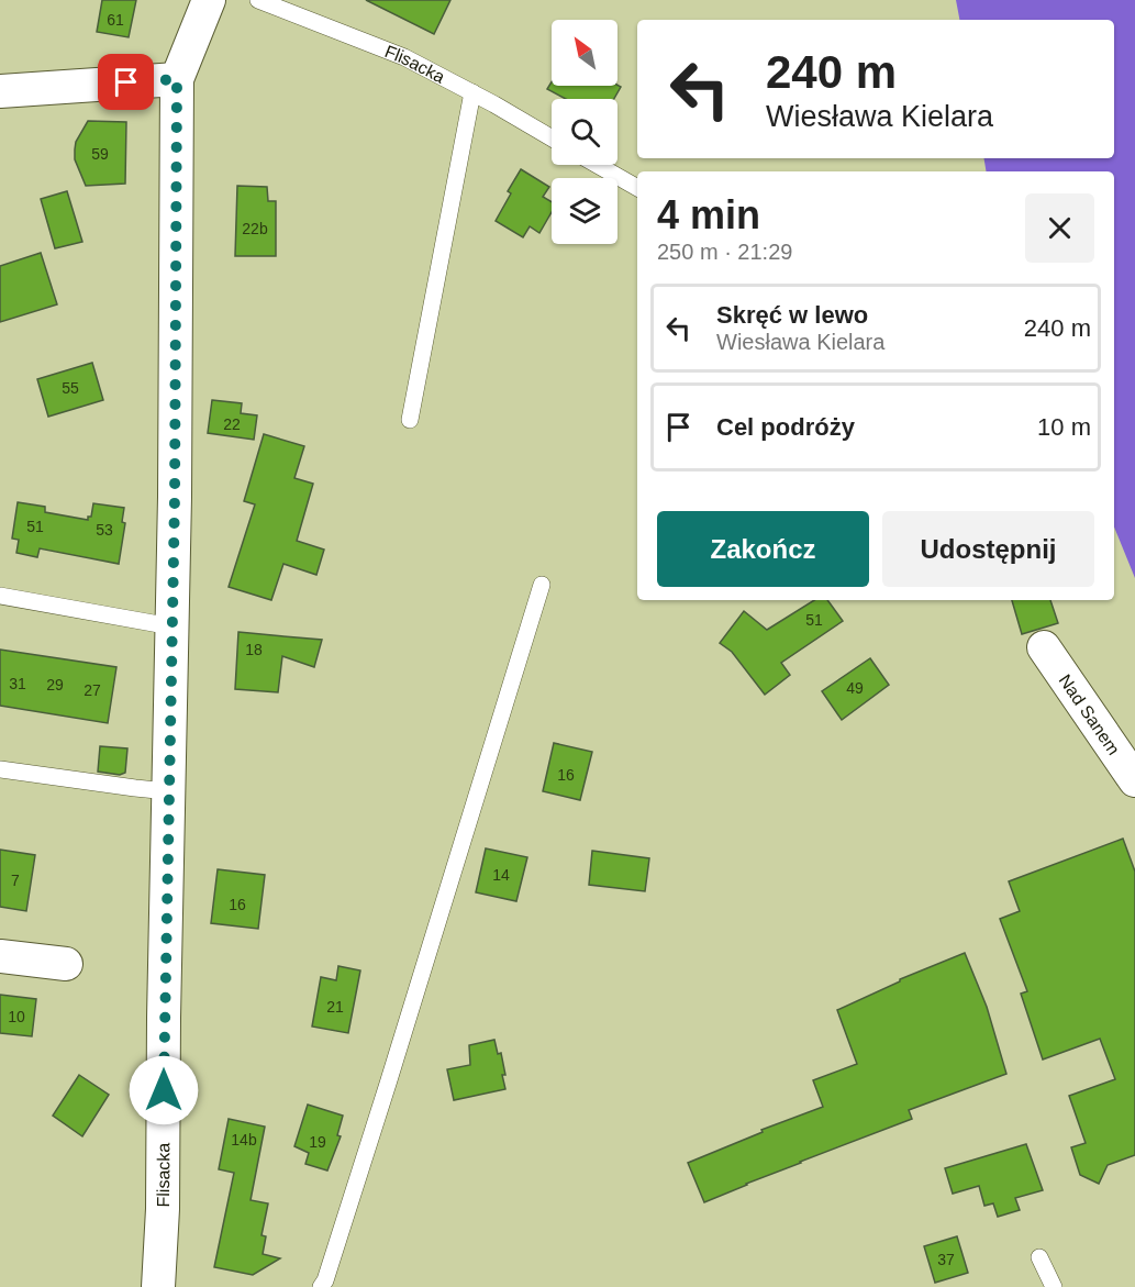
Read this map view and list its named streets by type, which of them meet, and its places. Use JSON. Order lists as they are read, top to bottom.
{
  "streets": {
    "street": ["Flisacka", "Nad Sanem"]
  },
  "house_numbers": [
    "61",
    "59",
    "22b",
    "55",
    "22",
    "51",
    "53",
    "51",
    "18",
    "31",
    "29",
    "49",
    "27",
    "16",
    "14",
    "7",
    "16",
    "21",
    "10",
    "14b",
    "19",
    "37"
  ],
  "north": "top left",
  "page": {
    "turn": ["240 m", "Wiesława Kielara"],
    "heading": ["4 min", "250 m · 21:29"],
    "list": [
      {
        "name": "Skręć w lewo",
        "note": "Wiesława Kielara",
        "value": "240 m"
      },
      {
        "name": "Cel podróży",
        "value": "10 m"
      }
    ],
    "buttons": ["Zakończ", "Udostępnij"]
  }
}
